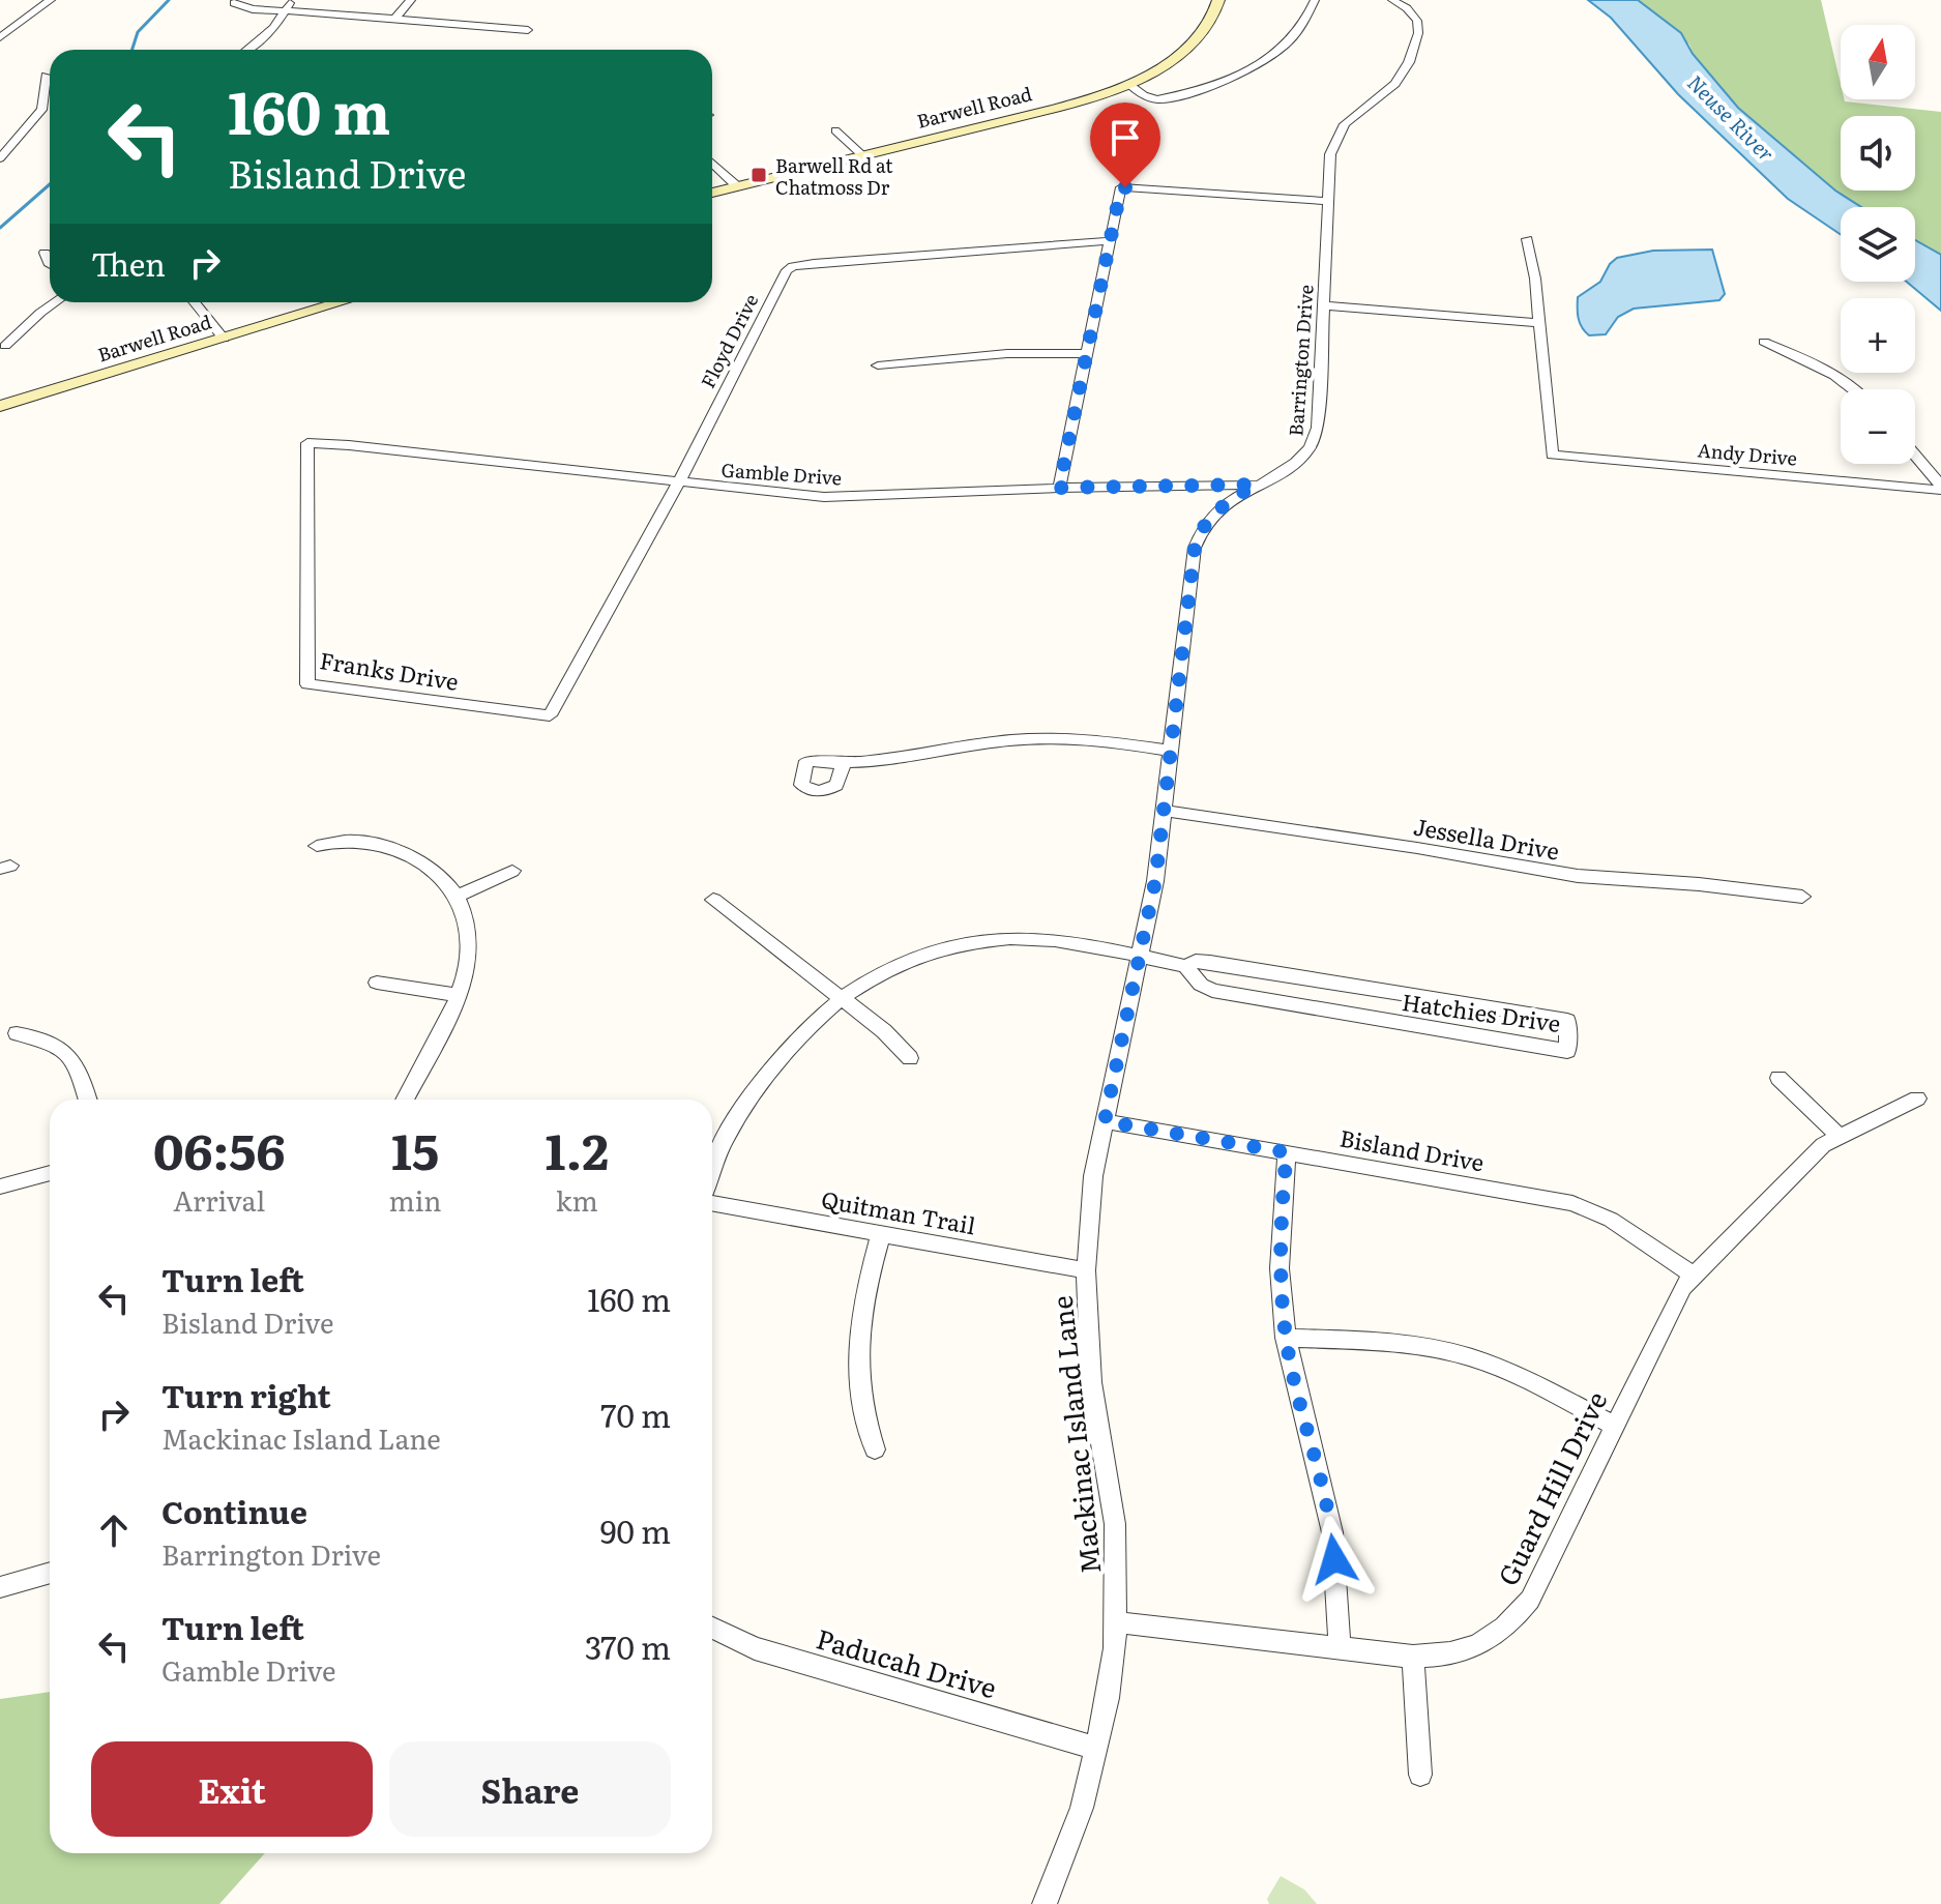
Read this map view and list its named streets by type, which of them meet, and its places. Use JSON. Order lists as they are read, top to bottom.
{
  "streets": {
    "street": [
      "Barwell Road",
      "Floyd Drive",
      "Barrington Drive",
      "Andy Drive",
      "Gamble Drive",
      "Franks Drive",
      "Jessella Drive",
      "Hatchies Drive",
      "Bisland Drive",
      "Quitman Trail",
      "Mackinac Island Lane",
      "Guard Hill Drive",
      "Paducah Drive"
    ]
  },
  "crossings": [
    ["Floyd Drive", "Gamble Drive"],
    ["Floyd Drive", "Franks Drive"],
    ["Barrington Drive", "Gamble Drive"],
    ["Barrington Drive", "Jessella Drive"],
    ["Barrington Drive", "Hatchies Drive"],
    ["Barrington Drive", "Mackinac Island Lane"],
    ["Gamble Drive", "Franks Drive"],
    ["Hatchies Drive", "Mackinac Island Lane"],
    ["Bisland Drive", "Mackinac Island Lane"],
    ["Bisland Drive", "Guard Hill Drive"],
    ["Quitman Trail", "Mackinac Island Lane"],
    ["Mackinac Island Lane", "Guard Hill Drive"],
    ["Mackinac Island Lane", "Paducah Drive"]
  ],
  "water": ["Neuse River"],
  "places": {
    "transit": ["Barwell Rd at Chatmoss Dr"]
  },
  "north": "top",
  "page": {
    "map_buttons": ["+", "−"],
    "turn": ["160 m", "Bisland Drive"],
    "then": "Then",
    "eta": [
      "06:56",
      "Arrival",
      "15",
      "min",
      "1.2",
      "km"
    ],
    "list": [
      {
        "name": "Turn left",
        "note": "Bisland Drive",
        "value": "160 m"
      },
      {
        "name": "Turn right",
        "note": "Mackinac Island Lane",
        "value": "70 m"
      },
      {
        "name": "Continue",
        "note": "Barrington Drive",
        "value": "90 m"
      },
      {
        "name": "Turn left",
        "note": "Gamble Drive",
        "value": "370 m"
      }
    ],
    "buttons": ["Exit", "Share"]
  }
}
